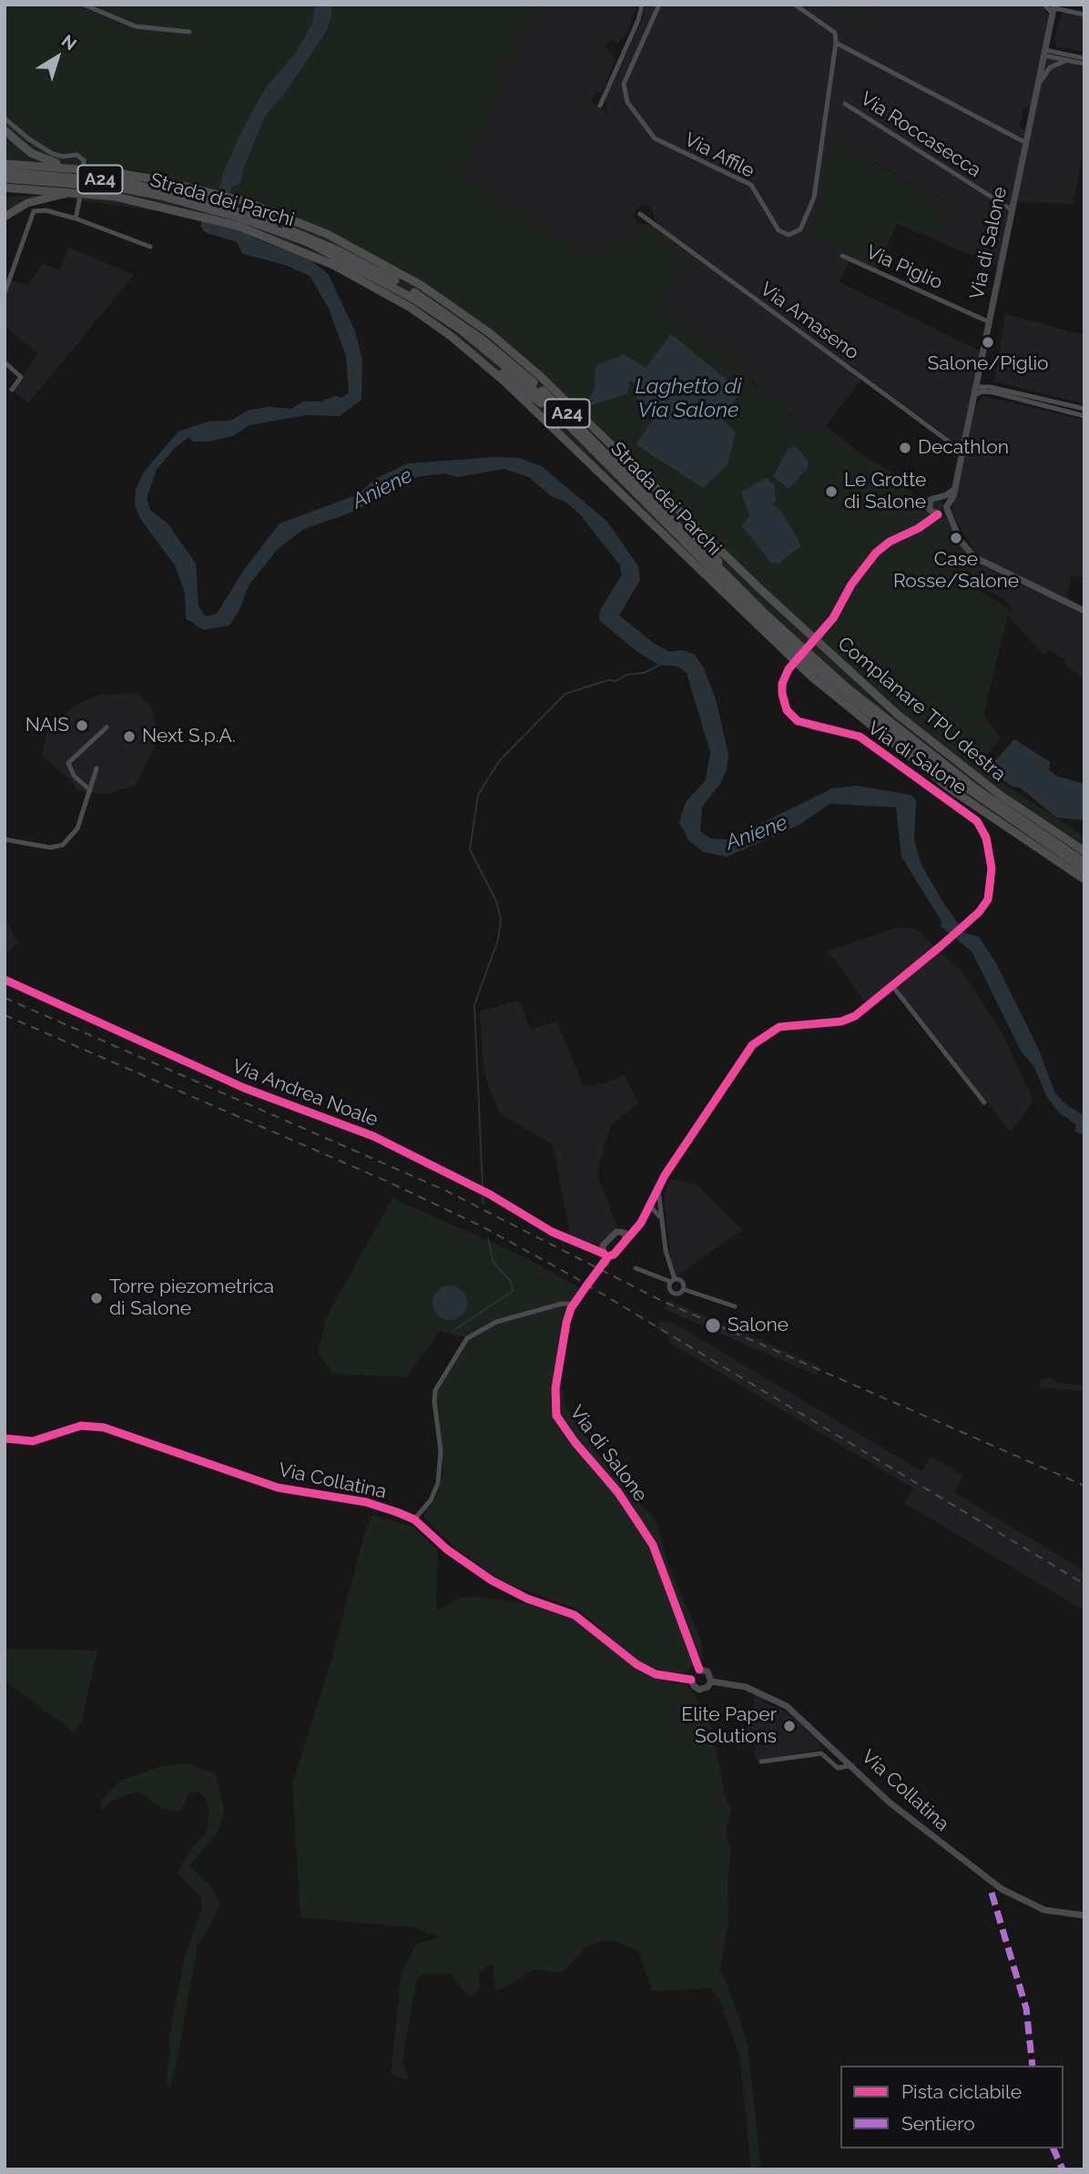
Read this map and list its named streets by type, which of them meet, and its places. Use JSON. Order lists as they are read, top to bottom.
{
  "streets": {
    "highway": ["A24", "Strada dei Parchi", "Complanare TPU destra"],
    "street": [
      "Via Roccasecca",
      "Via Affile",
      "Via di Salone",
      "Via Piglio",
      "Via Amaseno",
      "Via Andrea Noale",
      "Via Collatina"
    ]
  },
  "crossings": [
    ["Via Roccasecca", "Via di Salone"],
    ["Via di Salone", "Via Piglio"],
    ["Via di Salone", "Via Amaseno"],
    ["Via di Salone", "Via Collatina"]
  ],
  "water": ["Laghetto di Via Salone", "Aniene"],
  "places": [
    "Salone/Piglio",
    "Decathlon",
    "Le Grotte di Salone",
    "Case Rosse/Salone",
    "NAIS",
    "Next S.p.A.",
    "Torre piezometrica di Salone",
    "Salone",
    "Elite Paper Solutions"
  ],
  "legend": ["Pista ciclabile", "Sentiero"],
  "north": "top right"
}
